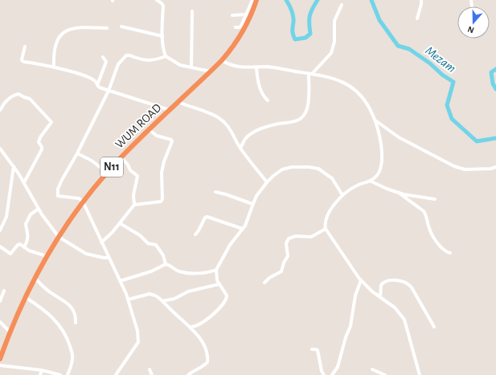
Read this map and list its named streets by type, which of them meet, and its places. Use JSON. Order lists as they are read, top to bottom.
{
  "streets": {
    "highway": ["WUM ROAD", "N11"]
  },
  "water": ["Mezam"],
  "north": "bottom"
}
